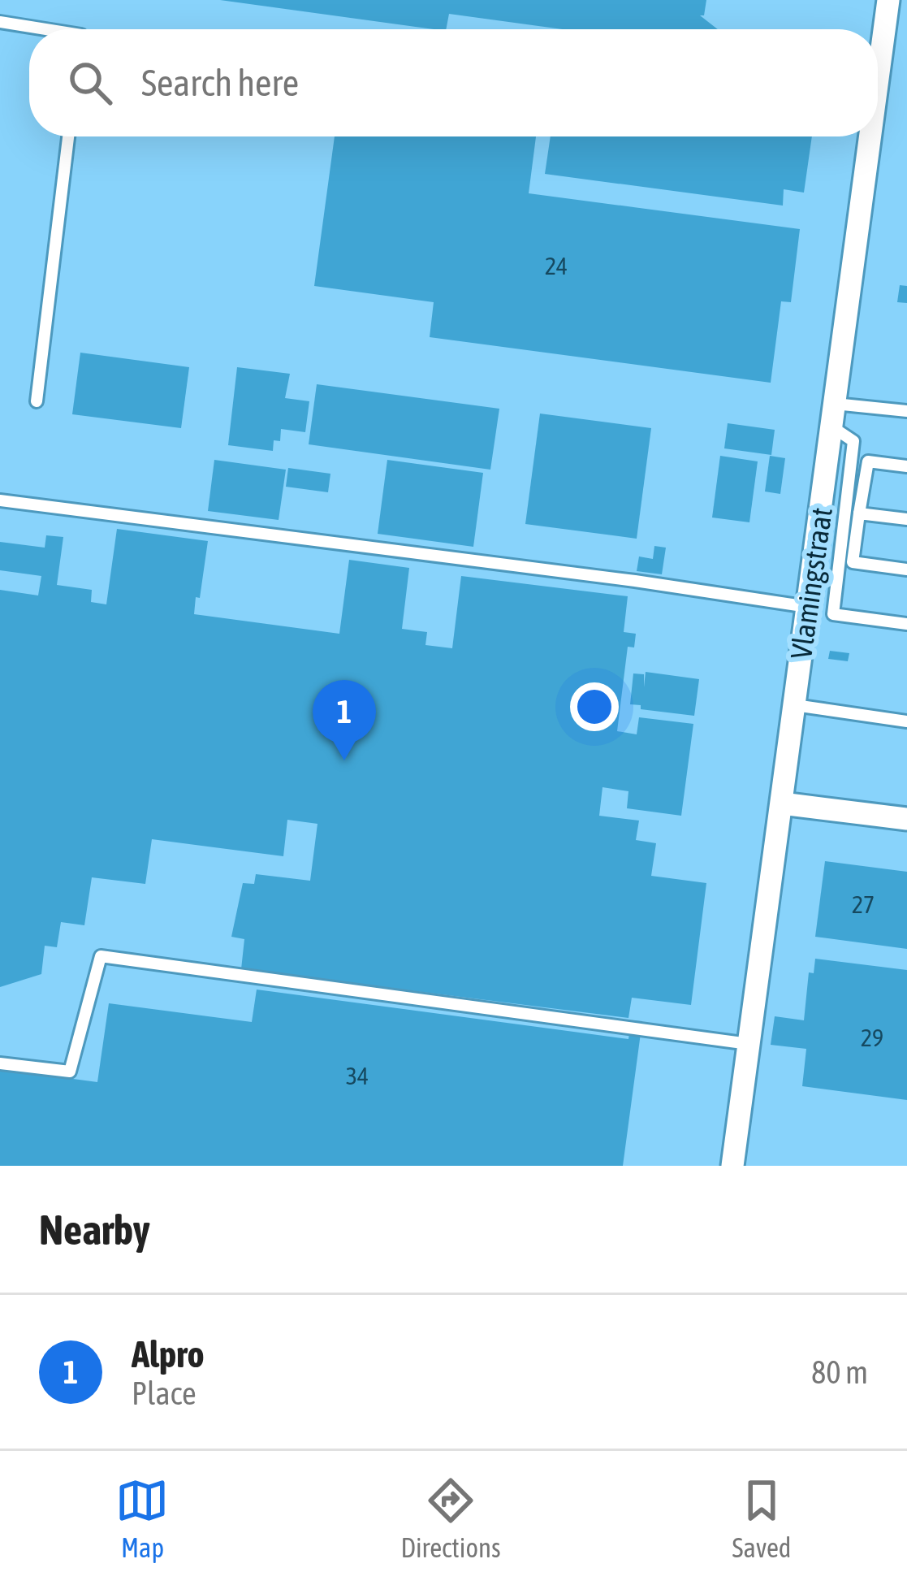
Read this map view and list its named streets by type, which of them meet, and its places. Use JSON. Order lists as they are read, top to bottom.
{
  "streets": {
    "street": ["Vlamingstraat"]
  },
  "house_numbers": [
    "24",
    "27",
    "29",
    "34"
  ],
  "page": {
    "search": "Search here",
    "pins": "1",
    "heading": "Nearby",
    "list": [
      {
        "mark": "1",
        "name": "Alpro",
        "note": "Place",
        "value": "80 m"
      }
    ],
    "nav": ["Map", "Directions", "Saved"]
  }
}
